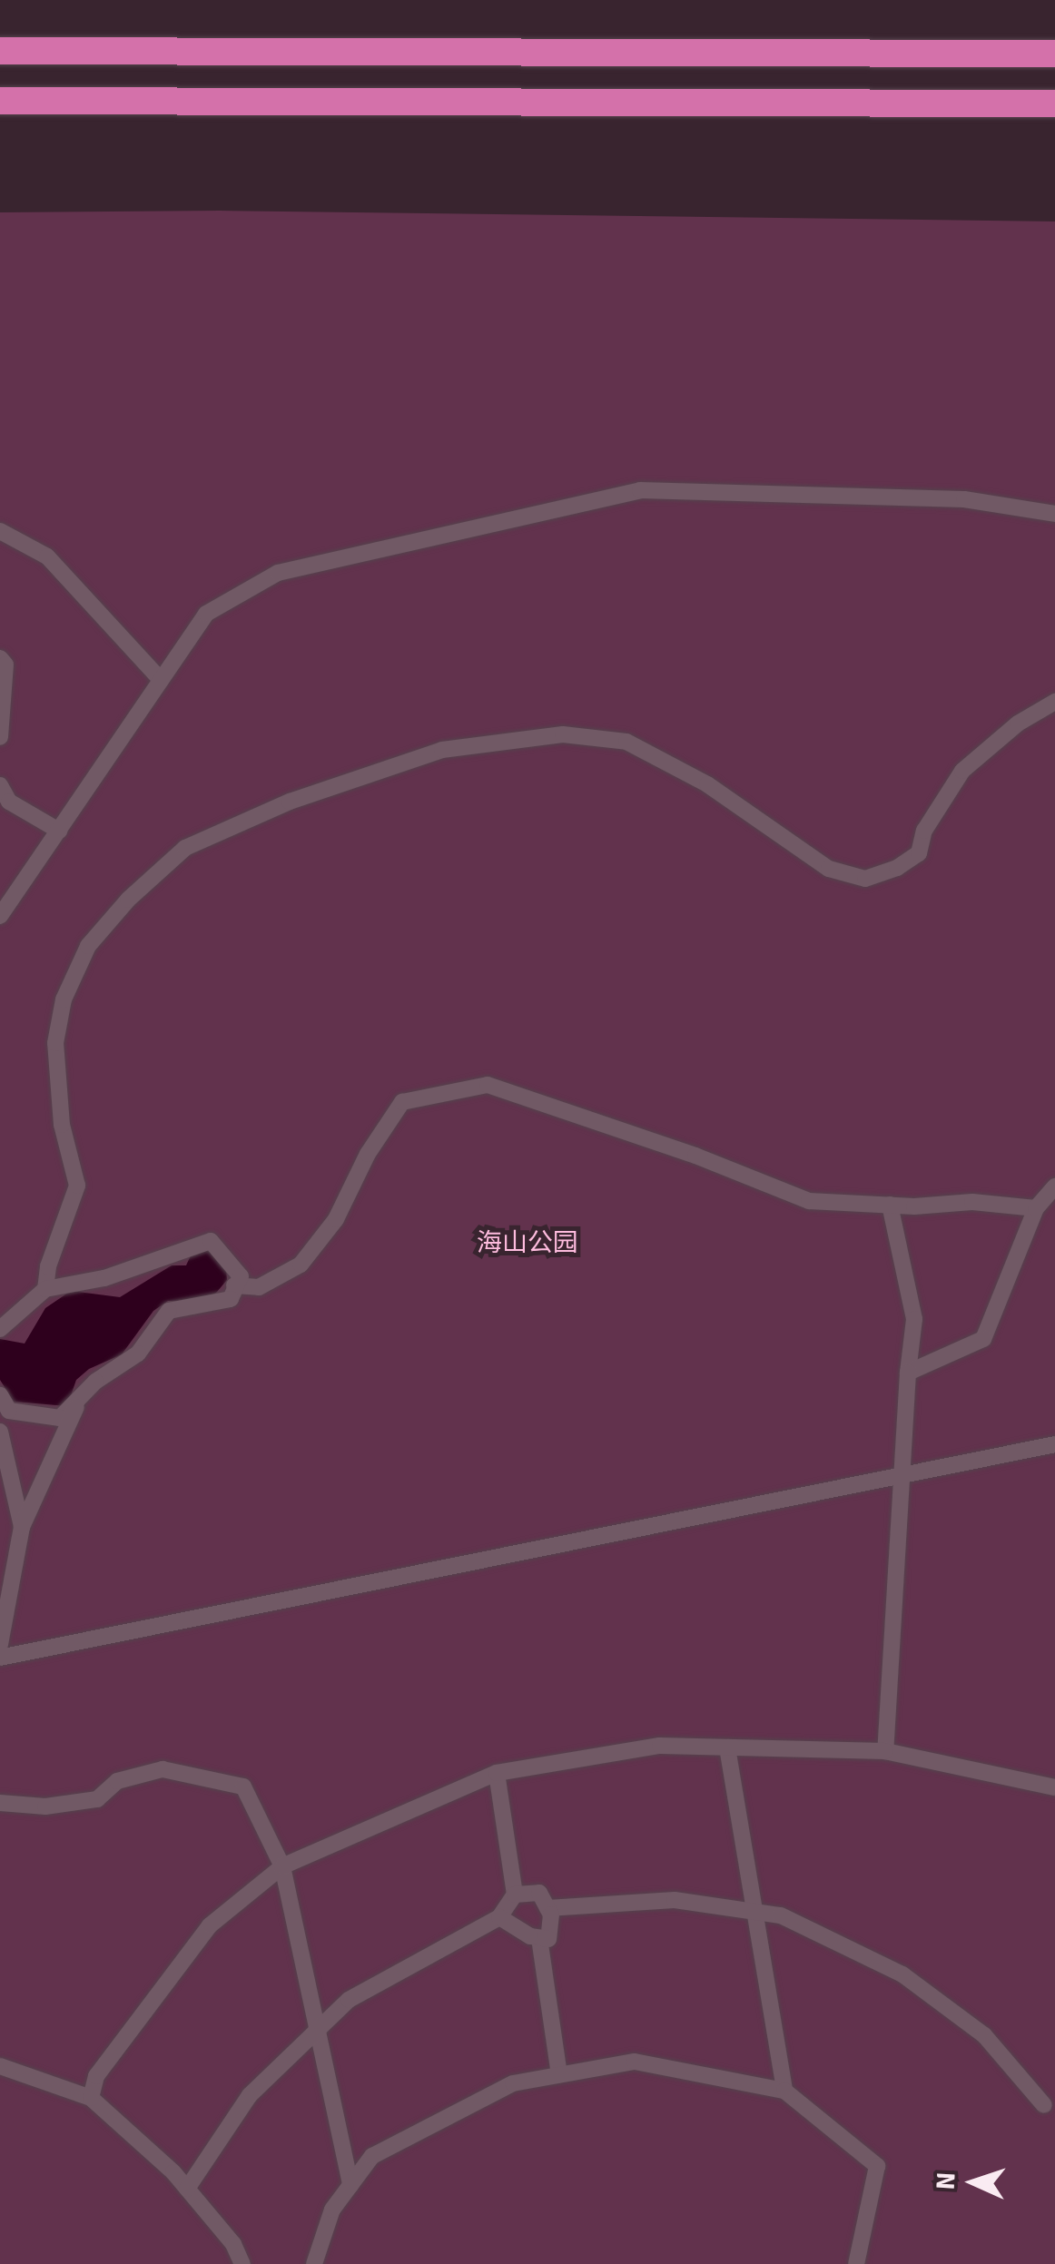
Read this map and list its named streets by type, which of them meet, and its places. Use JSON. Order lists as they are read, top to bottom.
{
  "parks": ["海山公园"],
  "north": "left"
}
